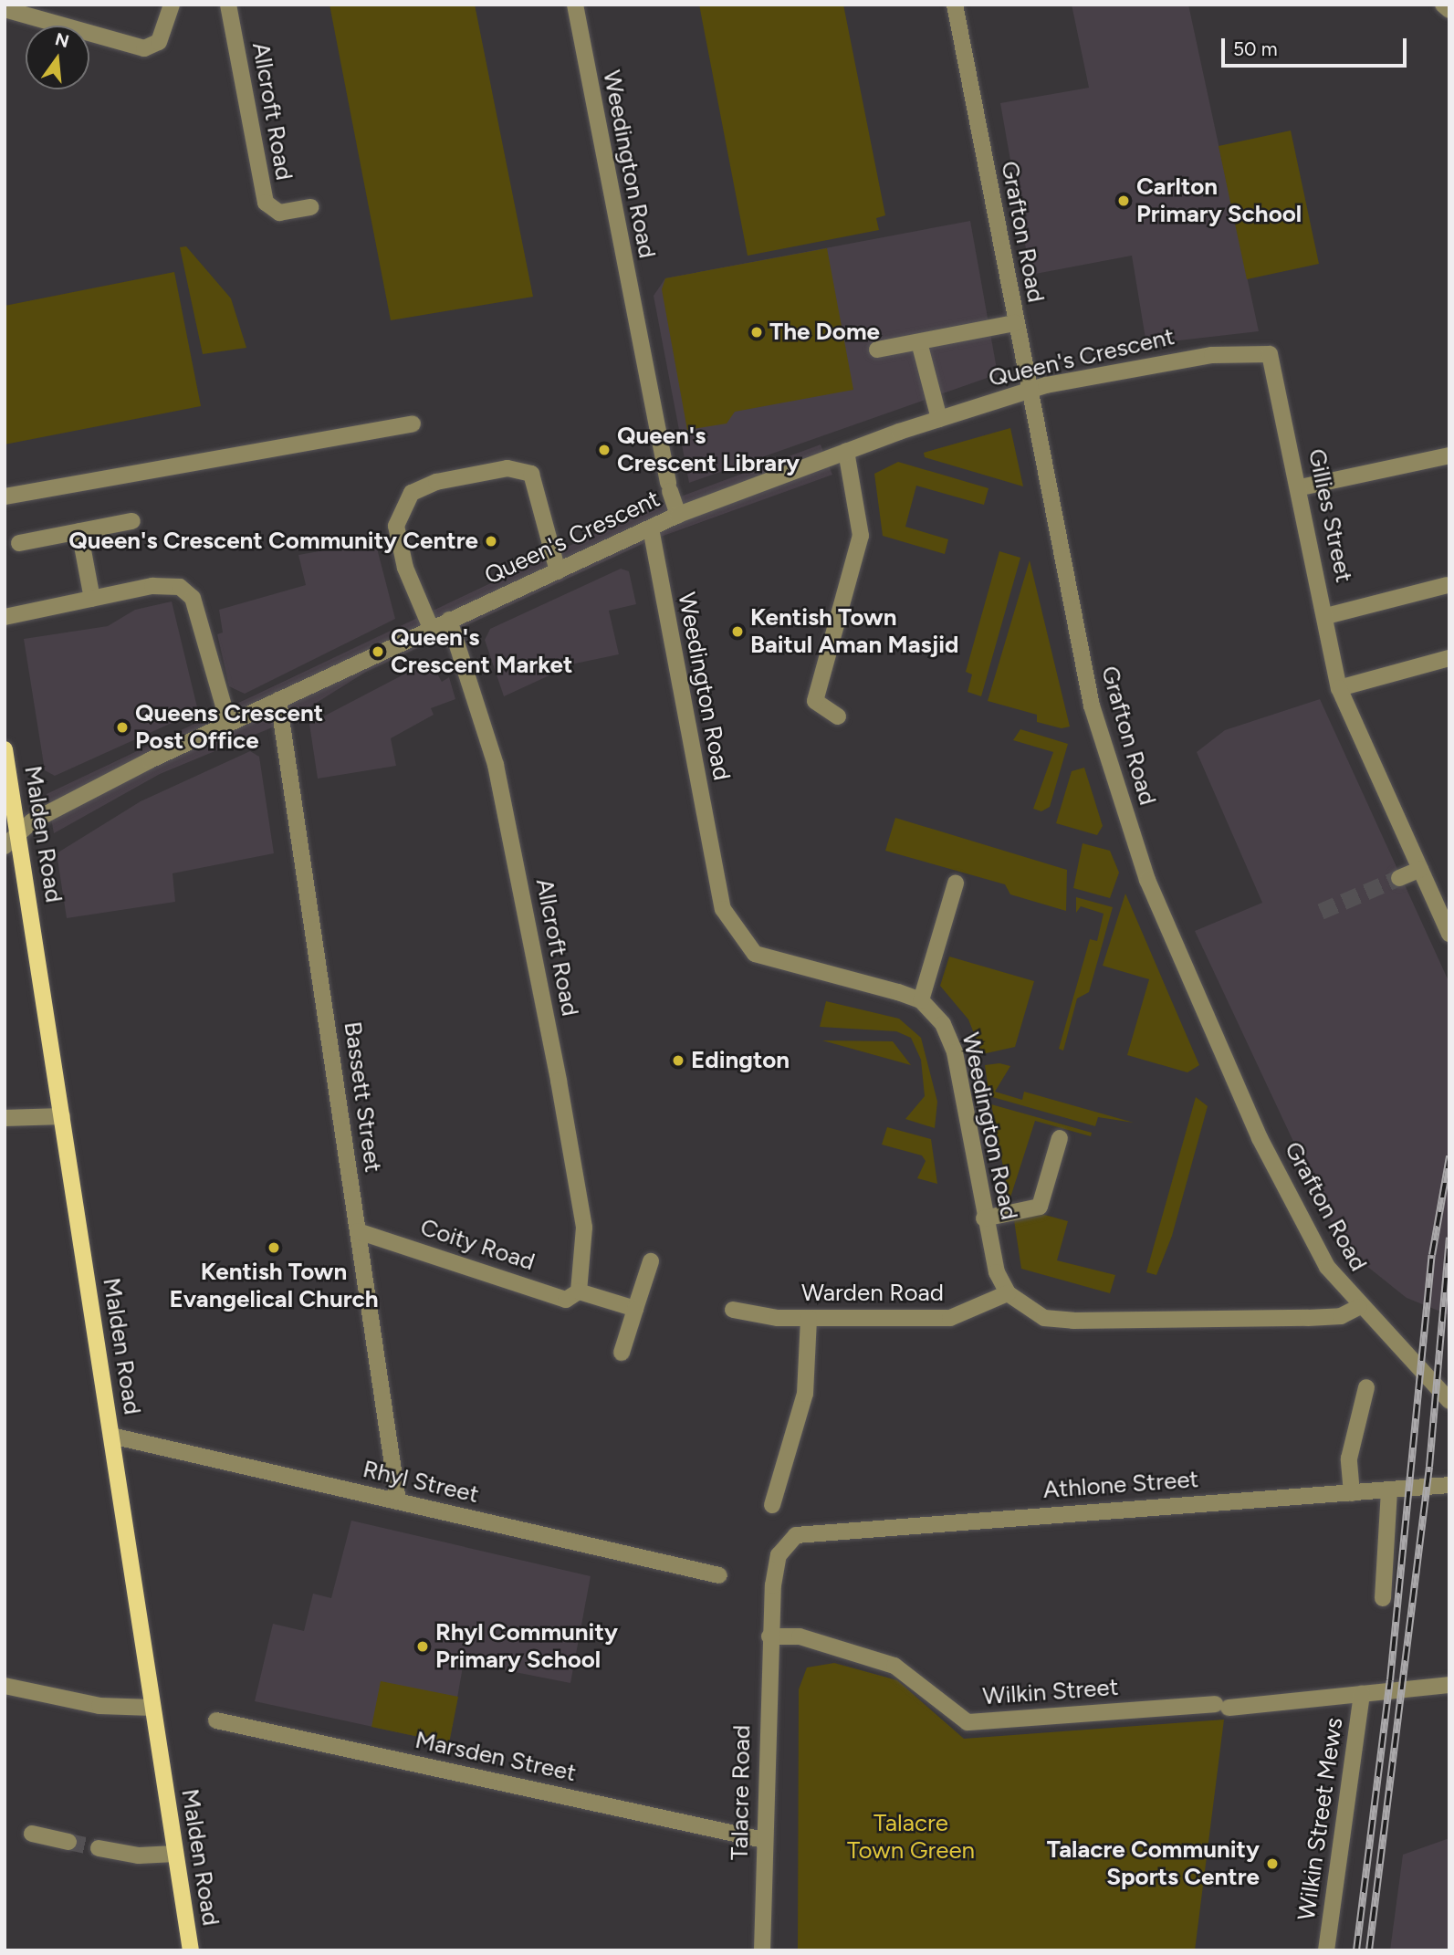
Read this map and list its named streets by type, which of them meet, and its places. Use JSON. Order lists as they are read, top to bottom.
{
  "streets": {
    "main road": ["Malden Road"],
    "street": [
      "Allcroft Road",
      "Weedington Road",
      "Grafton Road",
      "Queen's Crescent",
      "Gillies Street",
      "Bassett Street",
      "Coity Road",
      "Warden Road",
      "Rhyl Street",
      "Athlone Street",
      "Wilkin Street",
      "Marsden Street",
      "Talacre Road",
      "Wilkin Street Mews"
    ]
  },
  "crossings": [
    ["Allcroft Road", "Queen's Crescent"],
    ["Allcroft Road", "Coity Road"],
    ["Weedington Road", "Queen's Crescent"],
    ["Weedington Road", "Warden Road"],
    ["Grafton Road", "Queen's Crescent"],
    ["Queen's Crescent", "Gillies Street"],
    ["Queen's Crescent", "Malden Road"],
    ["Queen's Crescent", "Bassett Street"],
    ["Malden Road", "Rhyl Street"],
    ["Bassett Street", "Coity Road"],
    ["Bassett Street", "Rhyl Street"],
    ["Athlone Street", "Talacre Road"],
    ["Wilkin Street", "Talacre Road"],
    ["Wilkin Street", "Wilkin Street Mews"],
    ["Marsden Street", "Talacre Road"]
  ],
  "parks": ["Talacre Town Green"],
  "places": [
    "Carlton Primary School",
    "The Dome",
    "Queen's Crescent Library",
    "Queen's Crescent Community Centre",
    "Kentish Town Baitul Aman Masjid",
    "Queen's Crescent Market",
    "Queens Crescent Post Office",
    "Edington",
    "Kentish Town Evangelical Church",
    "Rhyl Community Primary School",
    "Talacre Community Sports Centre"
  ],
  "scale_bar": "50 m",
  "north": "top"
}
